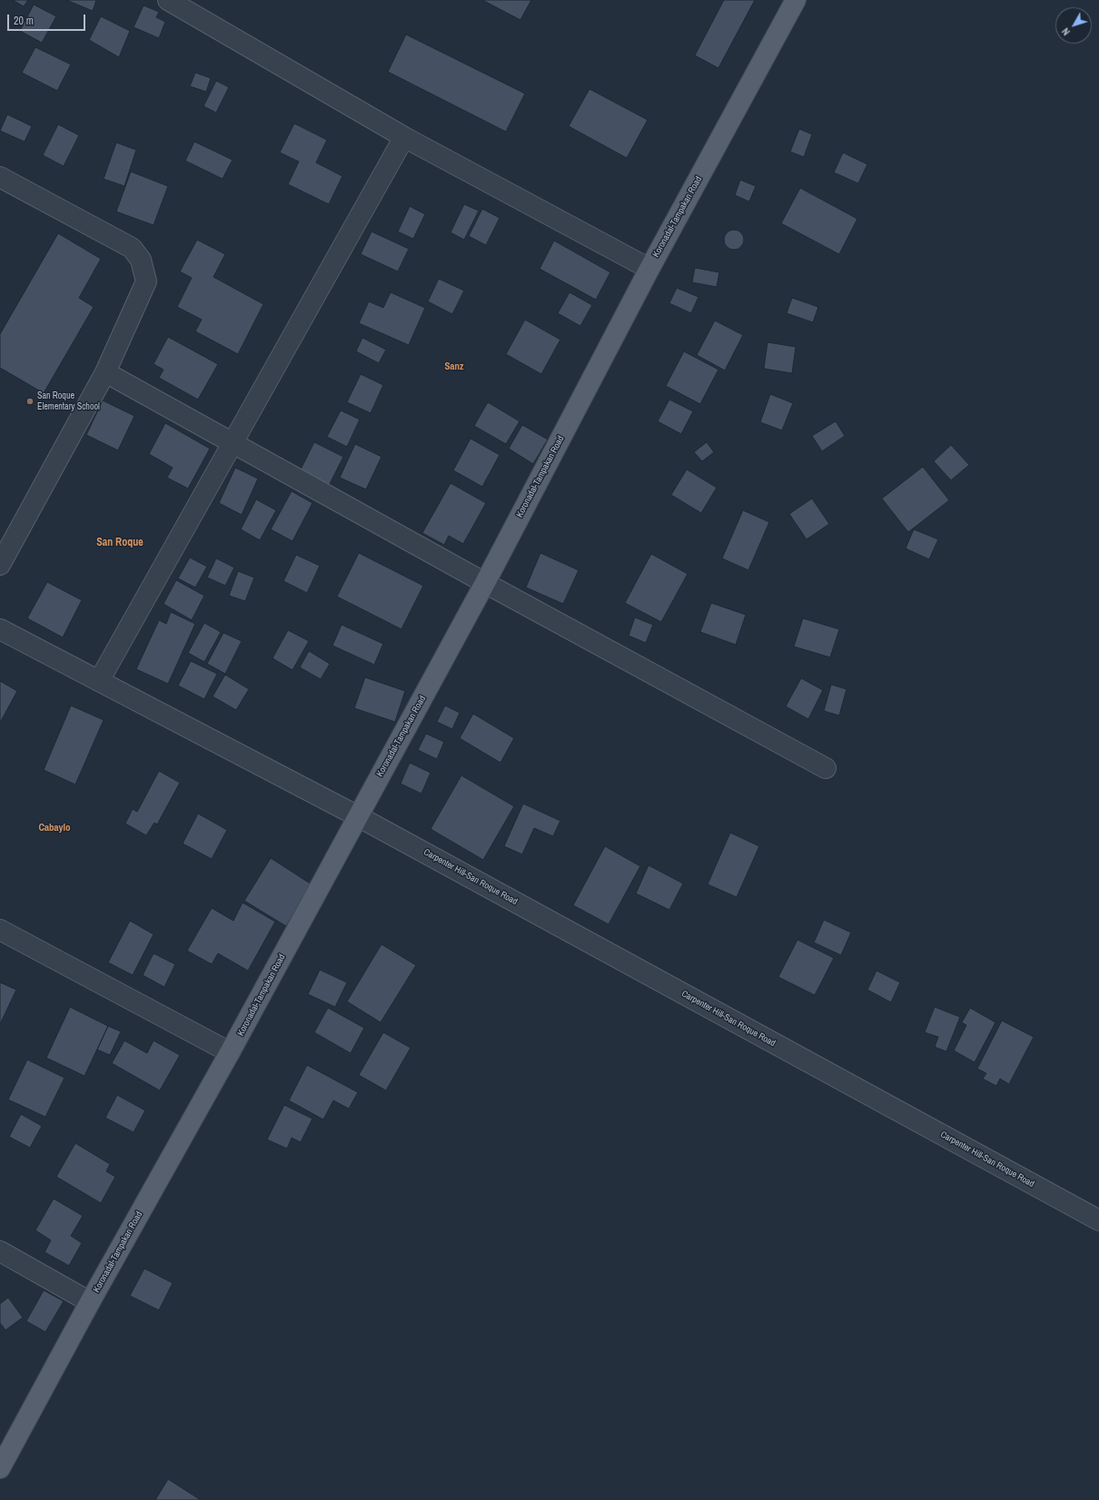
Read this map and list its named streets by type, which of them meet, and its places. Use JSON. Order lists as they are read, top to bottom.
{
  "streets": {
    "main road": ["Koronadal-Tampakan Road"],
    "street": ["Carpenter Hill-San Roque Road"]
  },
  "crossings": [
    ["Koronadal-Tampakan Road", "Carpenter Hill-San Roque Road"]
  ],
  "districts": ["Sanz", "San Roque", "Cabaylo"],
  "places": ["San Roque Elementary School"],
  "scale_bar": "20 m",
  "north": "bottom left"
}
